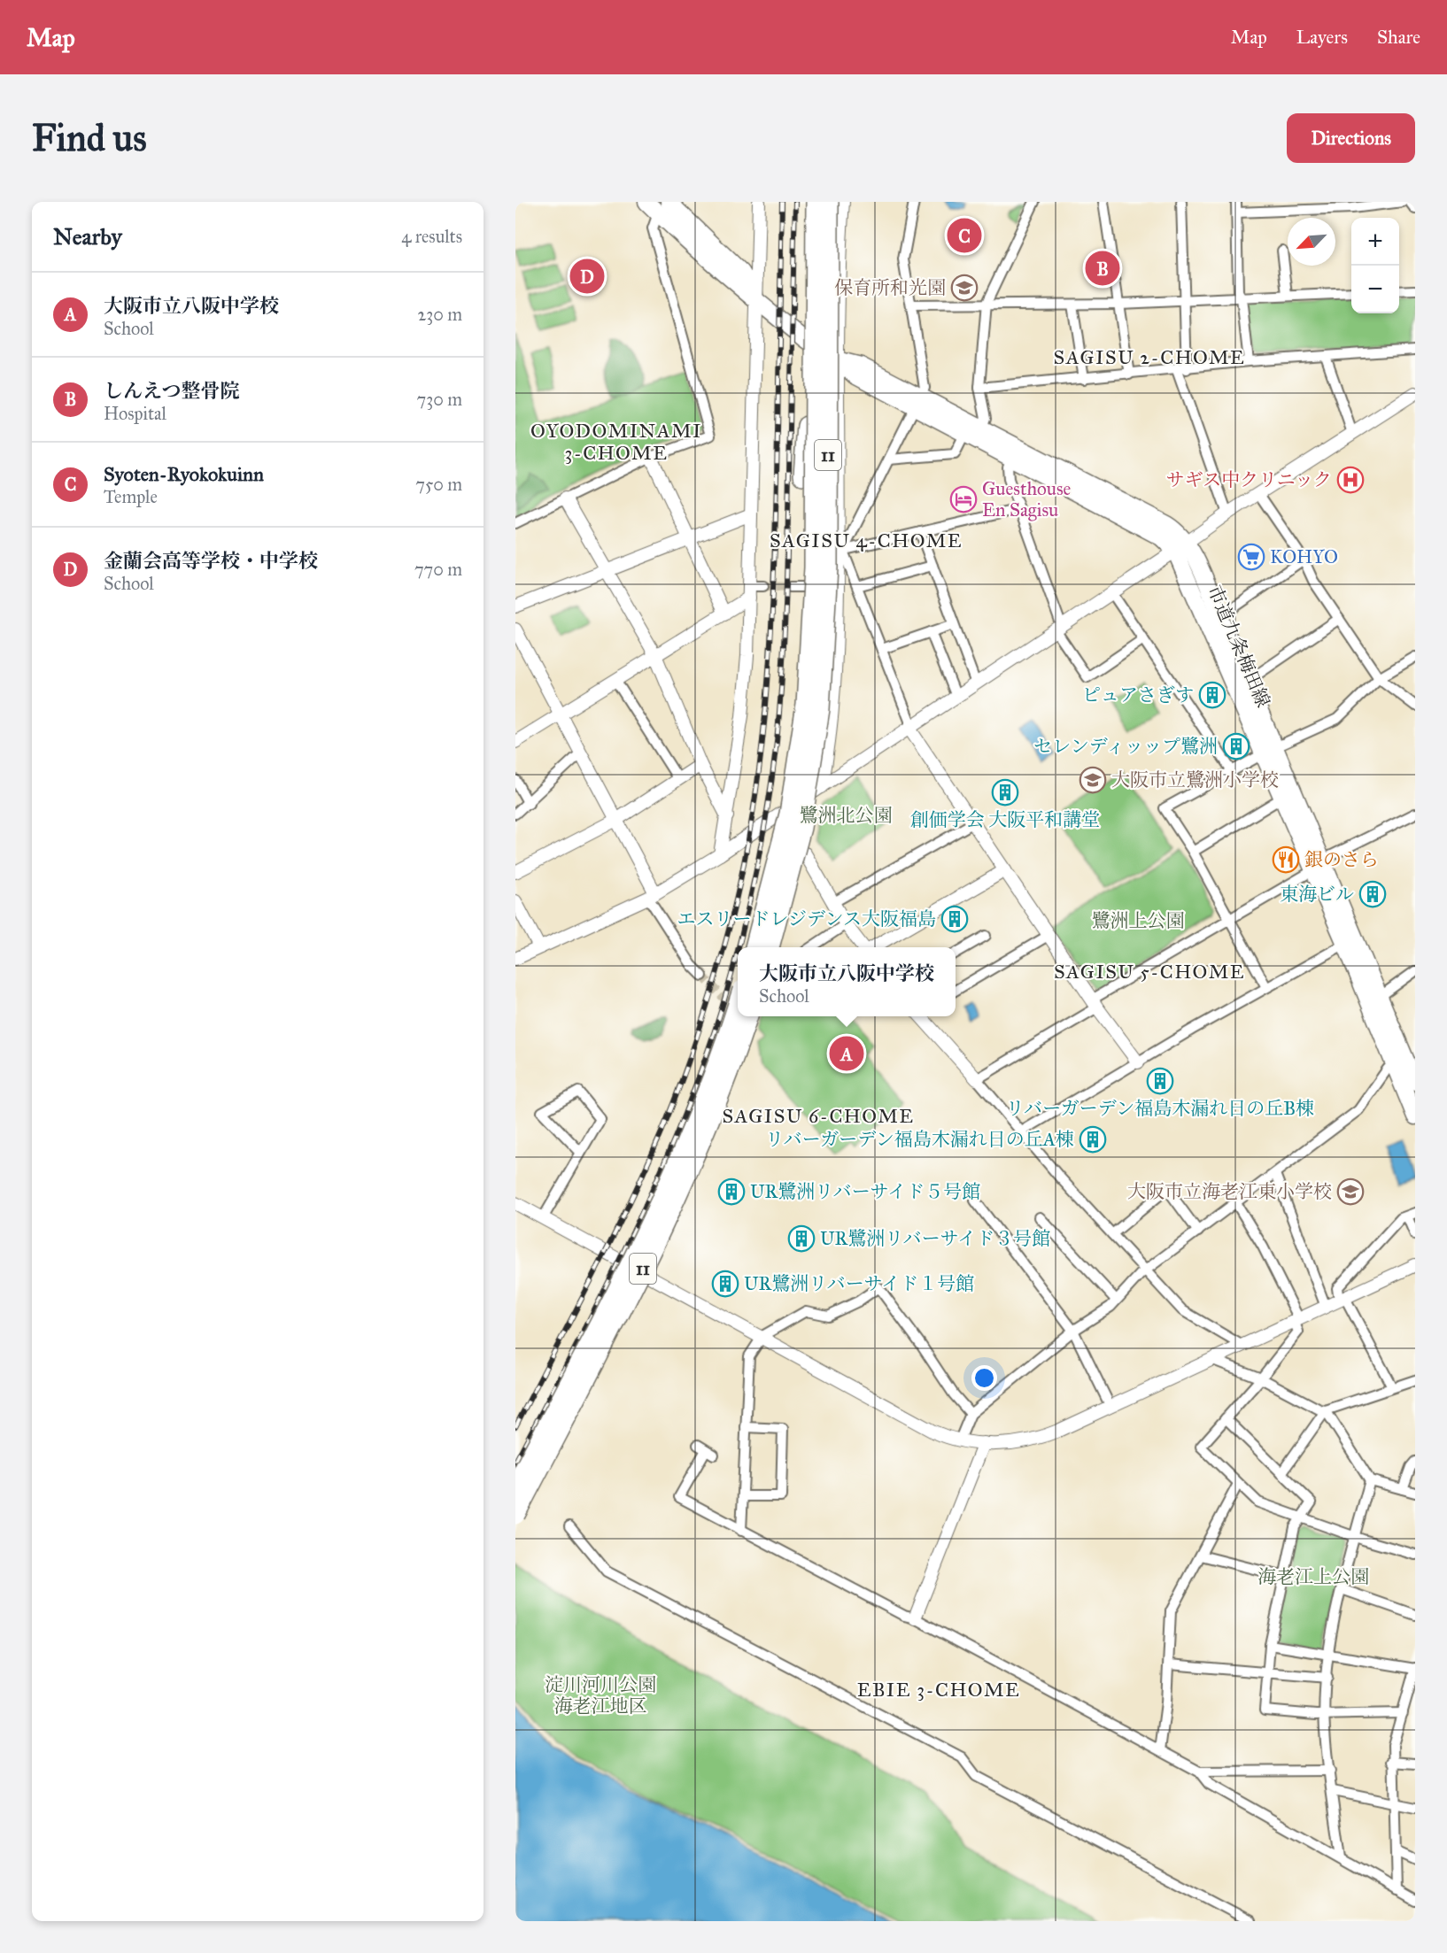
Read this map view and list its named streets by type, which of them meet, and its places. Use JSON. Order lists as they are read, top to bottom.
{
  "streets": {
    "highway": ["11"],
    "main road": ["市道九条梅田線"]
  },
  "crossings": [
    ["11", "市道九条梅田線"]
  ],
  "districts": [
    "SAGISU 2-CHOME",
    "OYODOMINAMI 3-CHOME",
    "SAGISU 4-CHOME",
    "SAGISU 5-CHOME",
    "SAGISU 6-CHOME",
    "EBIE 3-CHOME"
  ],
  "parks": [
    "鷺洲北公園",
    "鷺洲上公園",
    "海老江上公園",
    "淀川河川公園 海老江地区"
  ],
  "places": {
    "school or university": ["保育所和光園", "大阪市立鷺洲小学校", "大阪市立海老江東小学校"],
    "hospital": ["サギス中クリニック"],
    "hotel": ["Guesthouse En Sagisu"],
    "supermarket": ["KOHYO"],
    "building": [
      "ピュアさぎす",
      "セレンディッップ鷺洲",
      "創価学会 大阪平和講堂",
      "東海ビル",
      "エスリードレジデンス大阪福島",
      "リバーガーデン福島木漏れ日の丘B棟",
      "リバーガーデン福島木漏れ日の丘A棟",
      "UR鷺洲リバーサイド５号館",
      "UR鷺洲リバーサイド３号館",
      "UR鷺洲リバーサイド１号館"
    ],
    "restaurant": ["銀のさら"]
  },
  "north": "bottom left",
  "page": {
    "header": "Map",
    "nav": ["Map", "Layers", "Share"],
    "buttons": "Directions",
    "title": "Find us",
    "heading": ["Nearby", "4 results"],
    "pins": [
      "C",
      "B",
      "D",
      "A"
    ],
    "map_buttons": ["+", "−"],
    "list": [
      {
        "mark": "A",
        "name": "大阪市立八阪中学校",
        "note": "School",
        "value": "230 m"
      },
      {
        "mark": "B",
        "name": "しんえつ整骨院",
        "note": "Hospital",
        "value": "730 m"
      },
      {
        "mark": "C",
        "name": "Syoten-Ryokokuinn",
        "note": "Temple",
        "value": "750 m"
      },
      {
        "mark": "D",
        "name": "金蘭会高等学校・中学校",
        "note": "School",
        "value": "770 m"
      }
    ],
    "popup": ["大阪市立八阪中学校", "School"]
  }
}
